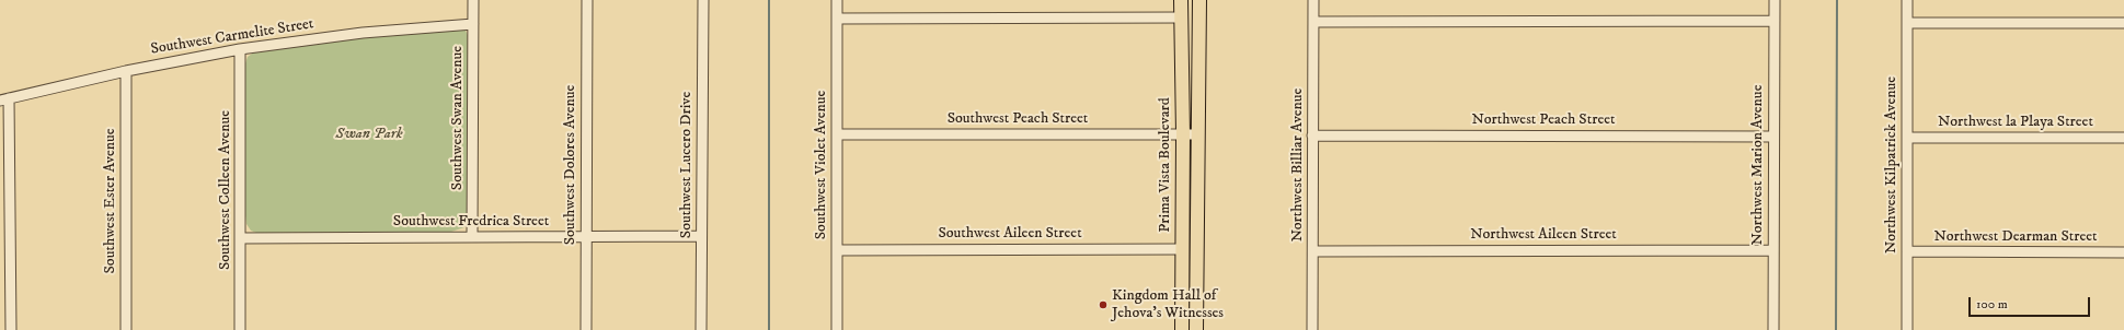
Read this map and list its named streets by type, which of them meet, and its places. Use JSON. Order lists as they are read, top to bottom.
{
  "streets": {
    "main road": ["Prima Vista Boulevard"],
    "street": [
      "Southwest Carmelite Street",
      "Southwest Swan Avenue",
      "Southwest Peach Street",
      "Northwest Peach Street",
      "Northwest la Playa Street",
      "Southwest Dolores Avenue",
      "Southwest Lucero Drive",
      "Southwest Violet Avenue",
      "Northwest Billiar Avenue",
      "Northwest Marion Avenue",
      "Northwest Kilpatrick Avenue",
      "Southwest Colleen Avenue",
      "Southwest Ester Avenue",
      "Southwest Fredrica Street",
      "Southwest Aileen Street",
      "Northwest Aileen Street",
      "Northwest Dearman Street"
    ]
  },
  "crossings": [
    ["Southwest Carmelite Street", "Southwest Swan Avenue"],
    ["Southwest Carmelite Street", "Southwest Colleen Avenue"],
    ["Southwest Carmelite Street", "Southwest Ester Avenue"],
    ["Southwest Swan Avenue", "Southwest Fredrica Street"],
    ["Southwest Peach Street", "Southwest Violet Avenue"],
    ["Southwest Peach Street", "Prima Vista Boulevard"],
    ["Northwest Peach Street", "Northwest Billiar Avenue"],
    ["Northwest Peach Street", "Northwest Marion Avenue"],
    ["Northwest la Playa Street", "Northwest Kilpatrick Avenue"],
    ["Southwest Dolores Avenue", "Southwest Fredrica Street"],
    ["Southwest Lucero Drive", "Southwest Fredrica Street"],
    ["Southwest Violet Avenue", "Southwest Aileen Street"],
    ["Prima Vista Boulevard", "Southwest Aileen Street"],
    ["Northwest Billiar Avenue", "Northwest Aileen Street"],
    ["Northwest Marion Avenue", "Northwest Aileen Street"],
    ["Northwest Kilpatrick Avenue", "Northwest Dearman Street"],
    ["Southwest Colleen Avenue", "Southwest Fredrica Street"]
  ],
  "parks": ["Swan Park"],
  "places": ["Kingdom Hall of Jehova's Witnesses"],
  "scale_bar": "100 m"
}
